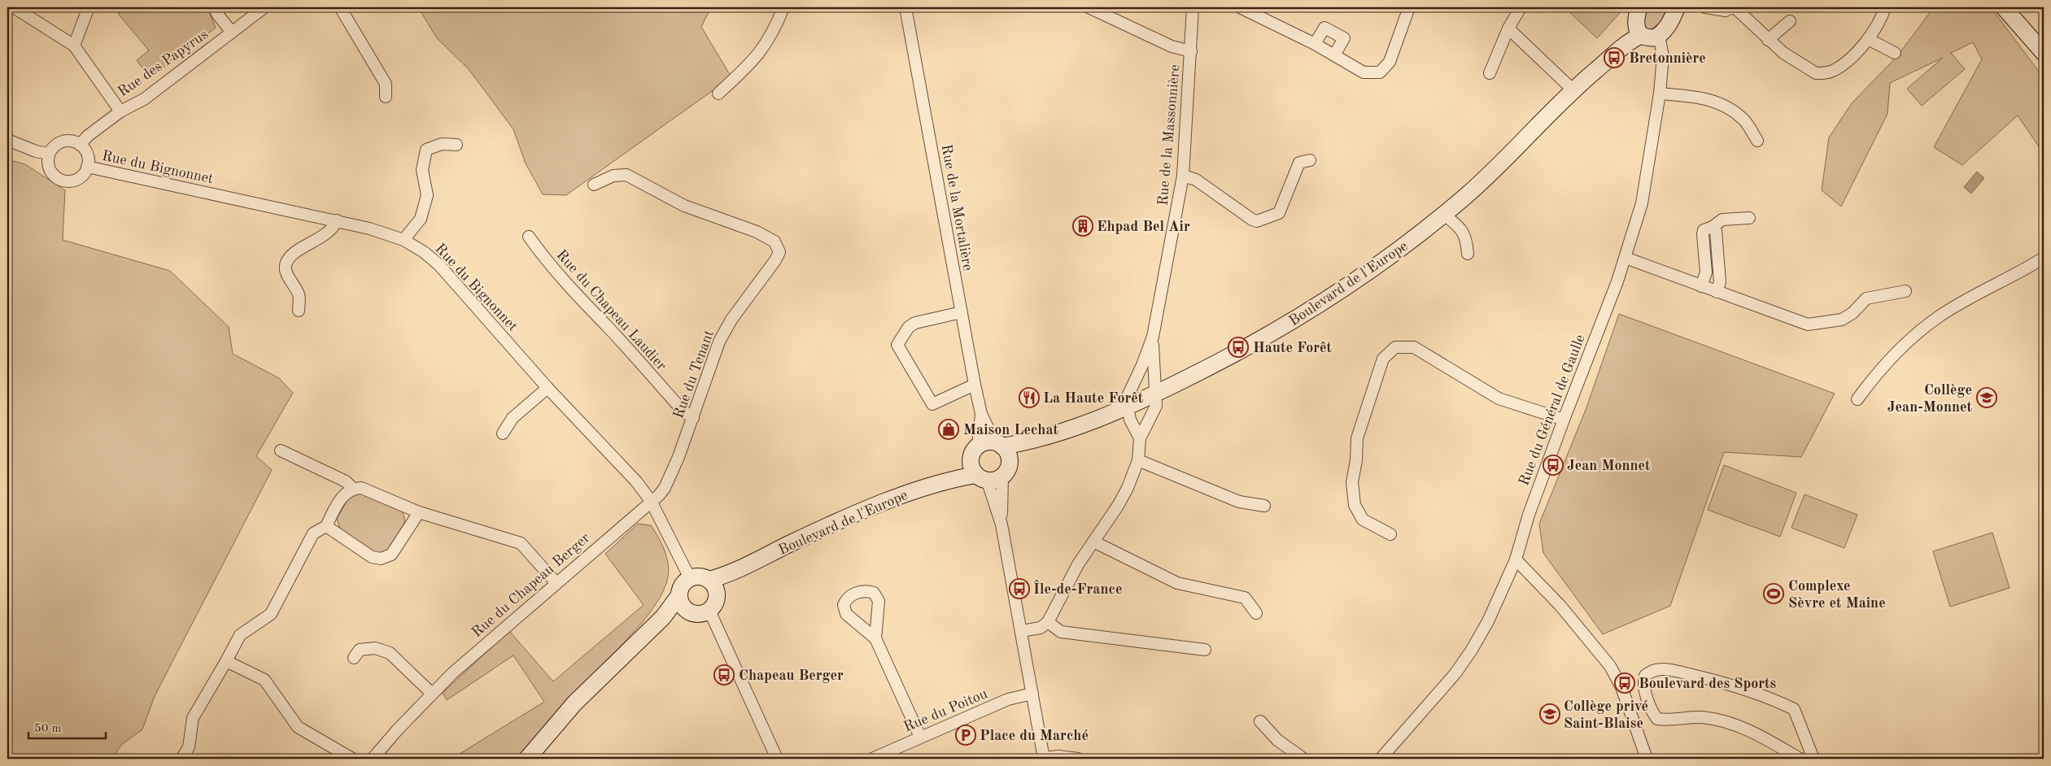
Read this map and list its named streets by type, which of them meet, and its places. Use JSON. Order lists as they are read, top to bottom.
{
  "streets": {
    "street": [
      "Rue des Papyrus",
      "Rue de la Massonnière",
      "Rue du Bignonnet",
      "Rue de la Mortalière",
      "Boulevard de l'Europe",
      "Rue du Chapeau Laudier",
      "Rue du Tenant",
      "Rue du Général de Gaulle",
      "Rue du Chapeau Berger",
      "Rue du Poitou"
    ]
  },
  "crossings": [
    ["Rue des Papyrus", "Rue du Bignonnet"],
    ["Rue de la Massonnière", "Boulevard de l'Europe"],
    ["Rue du Bignonnet", "Boulevard de l'Europe"],
    ["Rue du Bignonnet", "Rue du Tenant"],
    ["Rue du Bignonnet", "Rue du Chapeau Berger"],
    ["Rue de la Mortalière", "Boulevard de l'Europe"],
    ["Rue du Chapeau Laudier", "Rue du Tenant"],
    ["Rue du Tenant", "Rue du Chapeau Berger"]
  ],
  "places": {
    "bus stop": [
      "Bretonnière",
      "Haute Forêt",
      "Jean Monnet",
      "Île-de-France",
      "Chapeau Berger",
      "Boulevard des Sports"
    ],
    "building": ["Ehpad Bel Air"],
    "restaurant": ["La Haute Forêt"],
    "school or university": ["Collège Jean-Monnet", "Collège privé Saint-Blaise"],
    "shop": ["Maison Lechat"],
    "sports": ["Complexe Sèvre et Maine"],
    "parking": ["Place du Marché"]
  },
  "scale_bar": "50 m"
}
